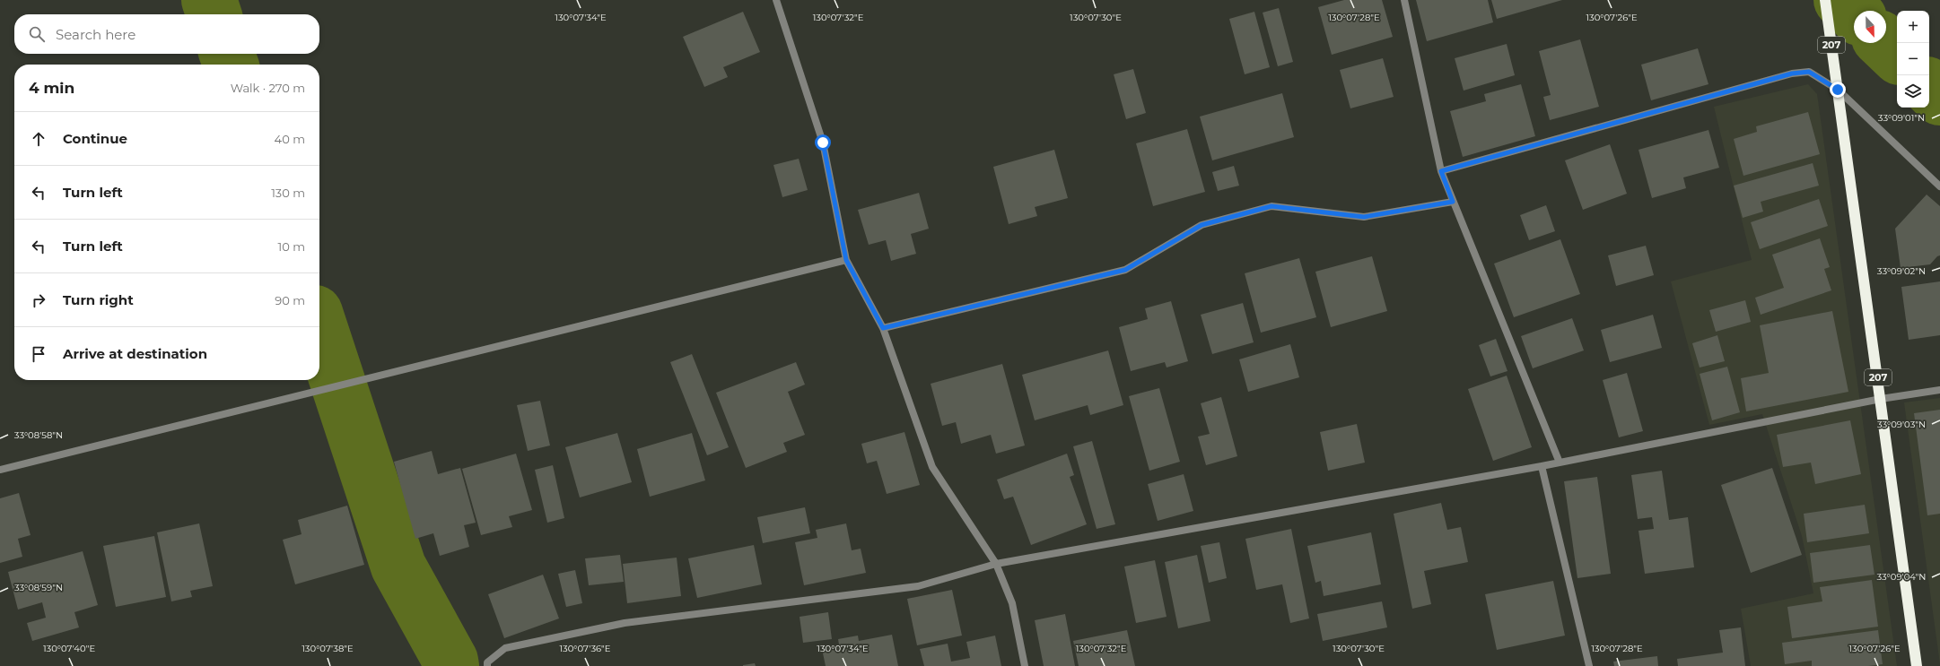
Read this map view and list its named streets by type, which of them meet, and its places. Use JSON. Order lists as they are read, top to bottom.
{
  "streets": {
    "highway": ["207"]
  },
  "north": "bottom",
  "page": {
    "map_buttons": ["+", "−"],
    "search": "Search here",
    "heading": ["4 min", "Walk · 270 m"],
    "list": [
      ["Continue", "40 m"],
      ["Turn left", "130 m"],
      ["Turn left", "10 m"],
      ["Turn right", "90 m"],
      "Arrive at destination"
    ]
  },
  "coordinates": [
    "130°07'28\"E",
    "130°07'26\"E",
    "130°07'34\"E",
    "130°07'32\"E",
    "130°07'30\"E",
    "33°09'01\"N",
    "33°09'02\"N",
    "33°09'03\"N",
    "33°08'58\"N",
    "33°09'04\"N",
    "33°08'59\"N",
    "130°07'40\"E",
    "130°07'38\"E",
    "130°07'36\"E"
  ]
}
